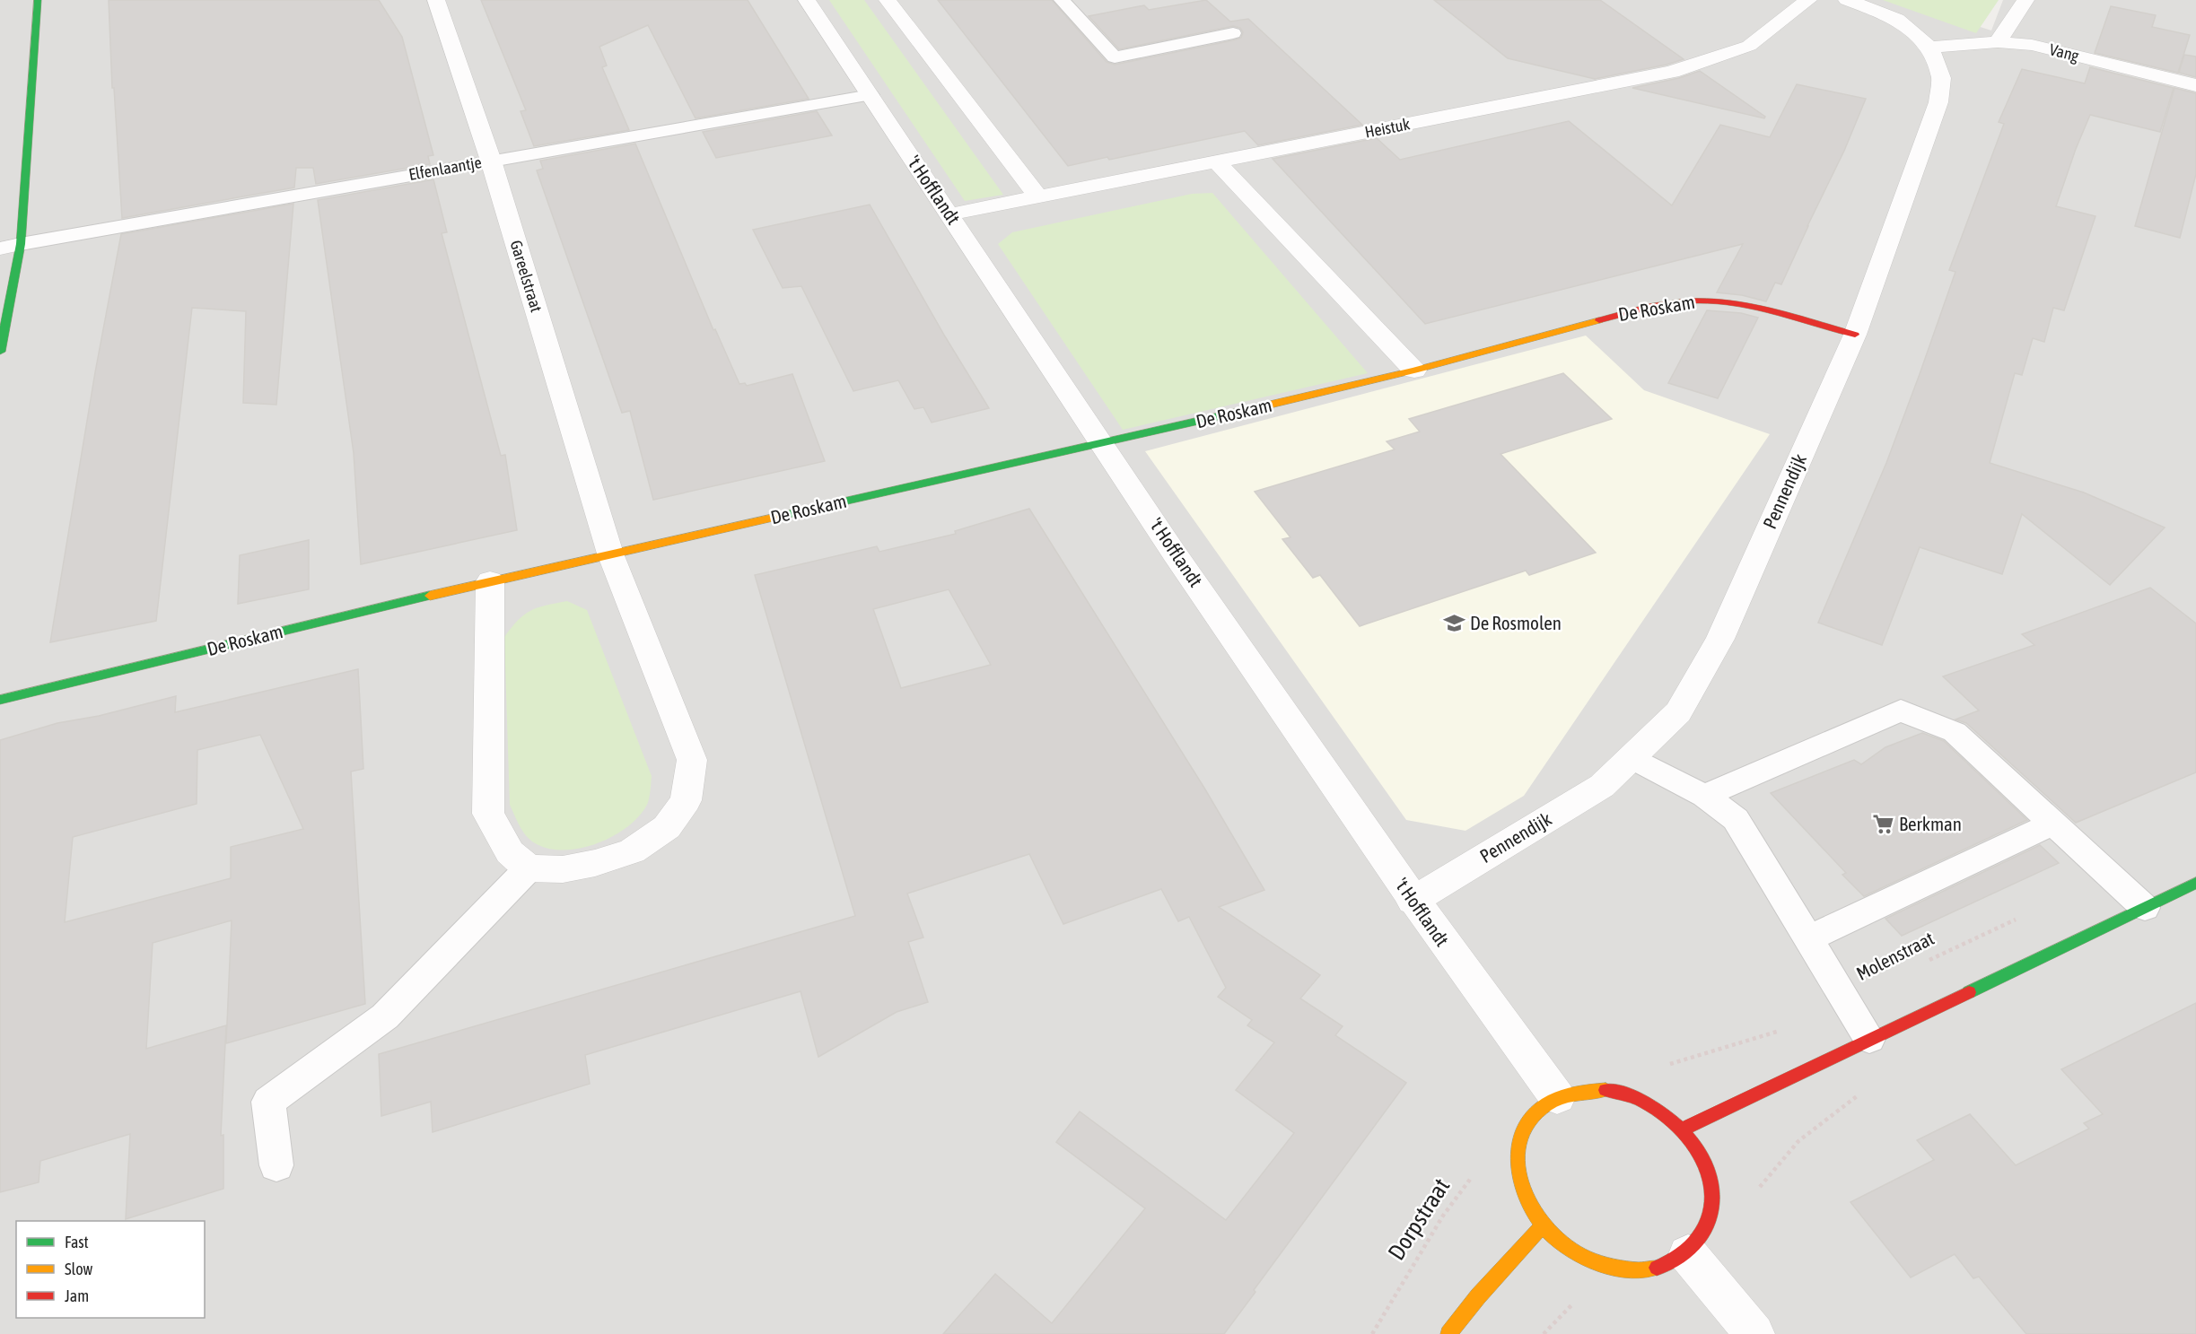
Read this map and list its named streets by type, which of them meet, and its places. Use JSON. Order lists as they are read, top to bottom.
{
  "streets": {
    "street": [
      "Vang",
      "Heistuk",
      "'t Hofflandt",
      "Gareelstraat",
      "De Roskam",
      "Pennendijk"
    ],
    "lane": ["Elfenlaantje"],
    "path": ["Molenstraat", "Dorpstraat"]
  },
  "crossings": [
    ["Vang", "Pennendijk"],
    ["Heistuk", "'t Hofflandt"],
    ["Elfenlaantje", "'t Hofflandt"],
    ["Elfenlaantje", "Gareelstraat"],
    ["'t Hofflandt", "De Roskam"],
    ["'t Hofflandt", "Pennendijk"],
    ["'t Hofflandt", "Dorpstraat"],
    ["Gareelstraat", "De Roskam"],
    ["De Roskam", "Pennendijk"]
  ],
  "places": {
    "school or university": ["De Rosmolen"],
    "supermarket": ["Berkman"]
  },
  "legend": ["Fast", "Slow", "Jam"]
}
